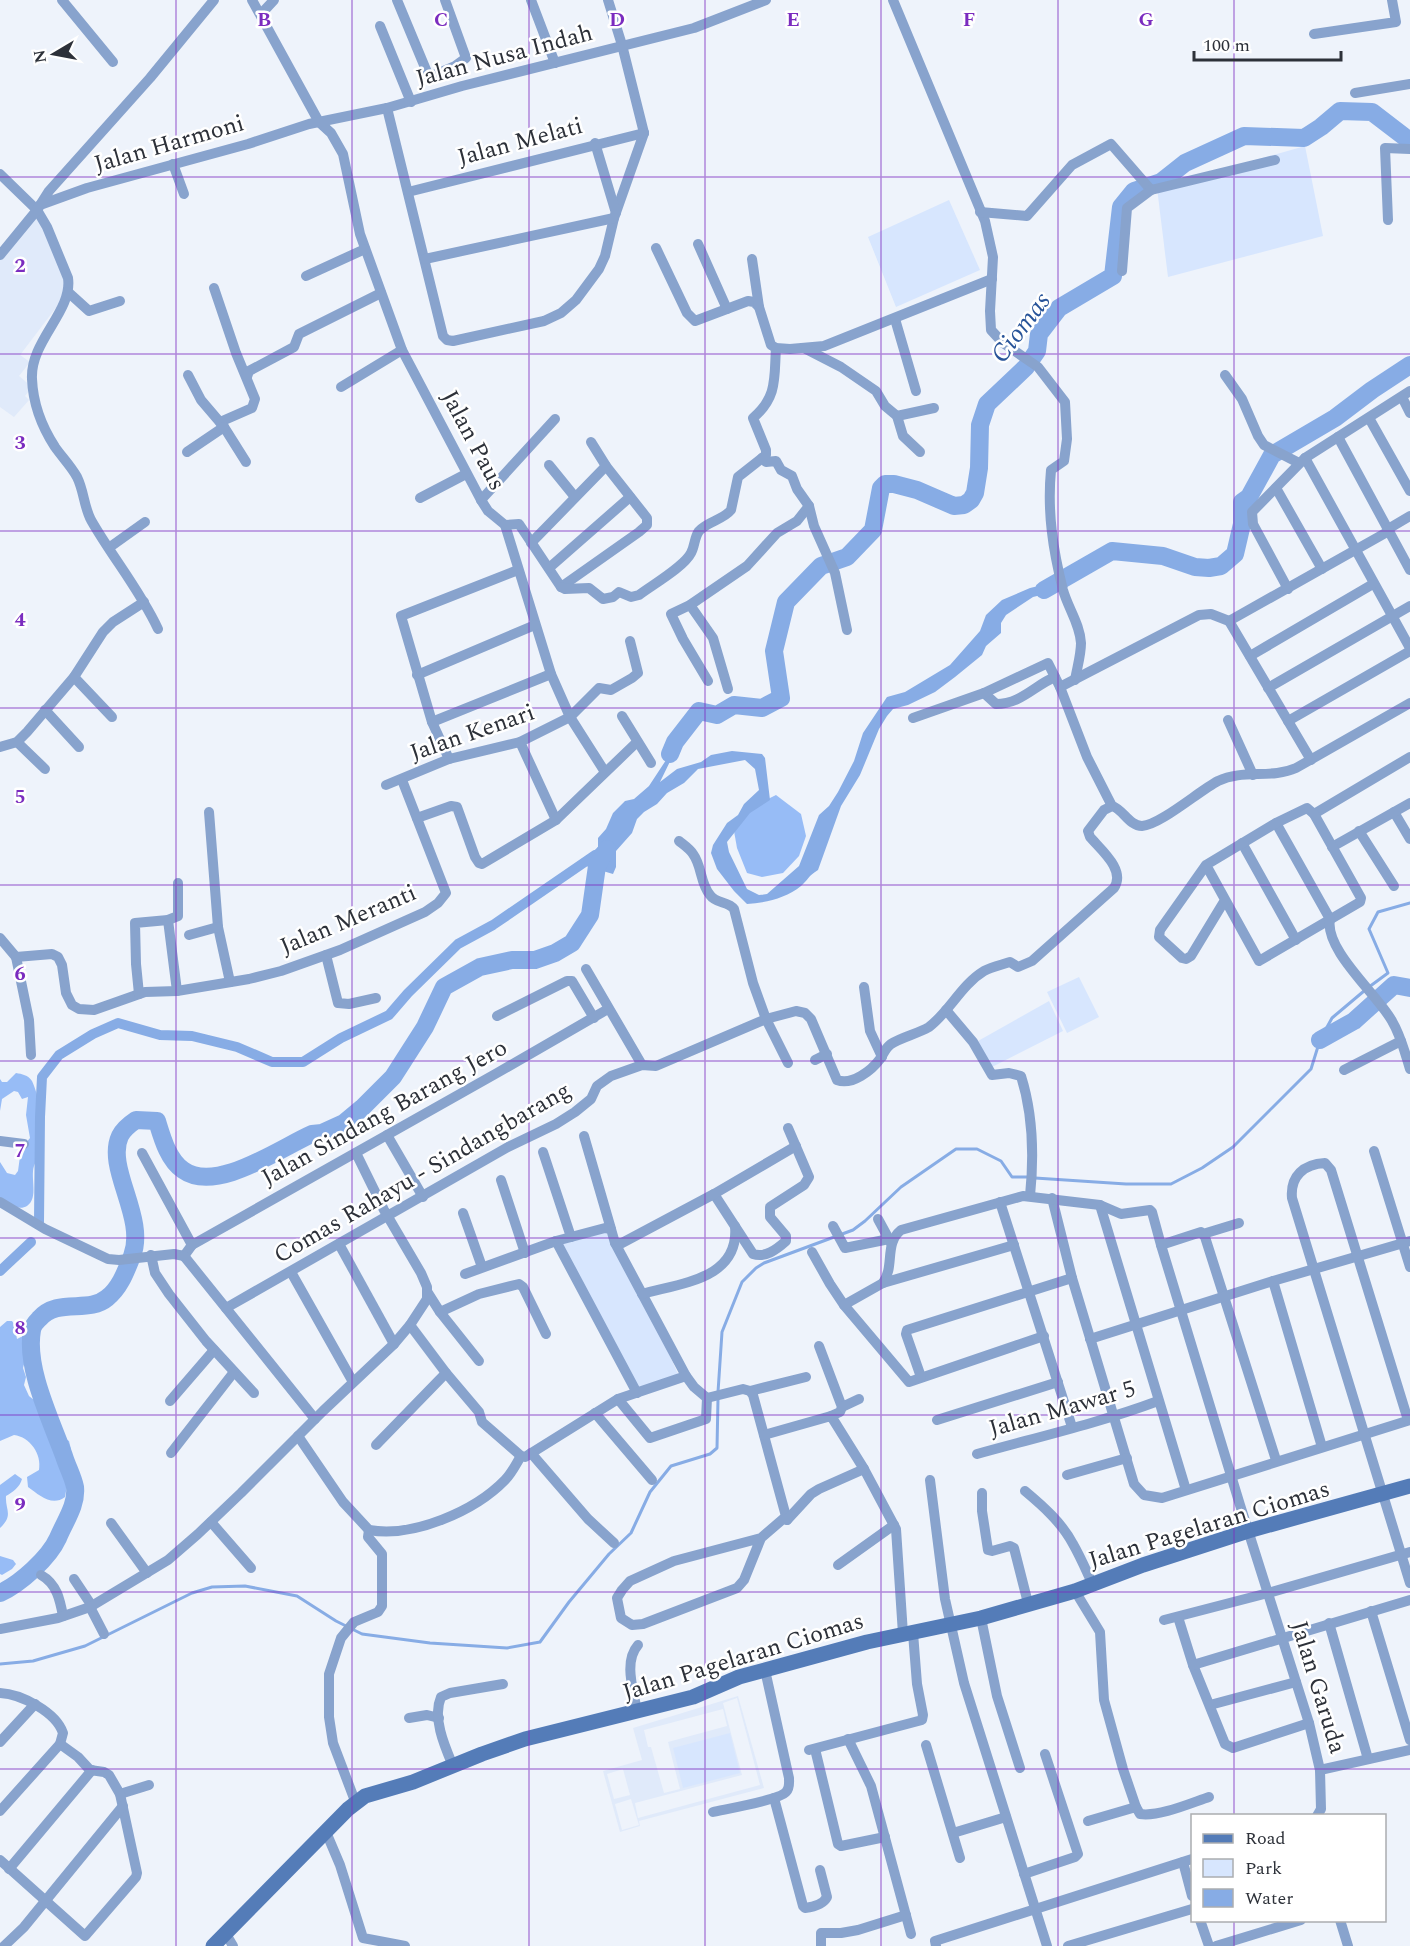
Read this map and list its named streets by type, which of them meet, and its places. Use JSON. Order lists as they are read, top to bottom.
{
  "streets": {
    "main road": ["Jalan Pagelaran Ciomas"],
    "street": [
      "Jalan Nusa Indah",
      "Jalan Melati",
      "Jalan Harmoni",
      "Jalan Paus",
      "Jalan Kenari",
      "Jalan Meranti",
      "Jalan Sindang Barang Jero",
      "Comas Rahayu - Sindangbarang",
      "Jalan Mawar 5",
      "Jalan Garuda"
    ]
  },
  "crossings": [
    ["Jalan Nusa Indah", "Jalan Harmoni"],
    ["Jalan Nusa Indah", "Jalan Paus"],
    ["Jalan Harmoni", "Jalan Paus"],
    ["Jalan Paus", "Jalan Kenari"],
    ["Jalan Kenari", "Jalan Meranti"],
    ["Jalan Pagelaran Ciomas", "Jalan Garuda"]
  ],
  "water": ["Ciomas"],
  "legend": ["Road", "Park", "Water"],
  "scale_bar": "100 m",
  "north": "left",
  "grid": {
    "columns": [
      "B",
      "C",
      "D",
      "E",
      "F",
      "G"
    ],
    "rows": [
      "2",
      "3",
      "4",
      "5",
      "6",
      "7",
      "8",
      "9"
    ]
  }
}
